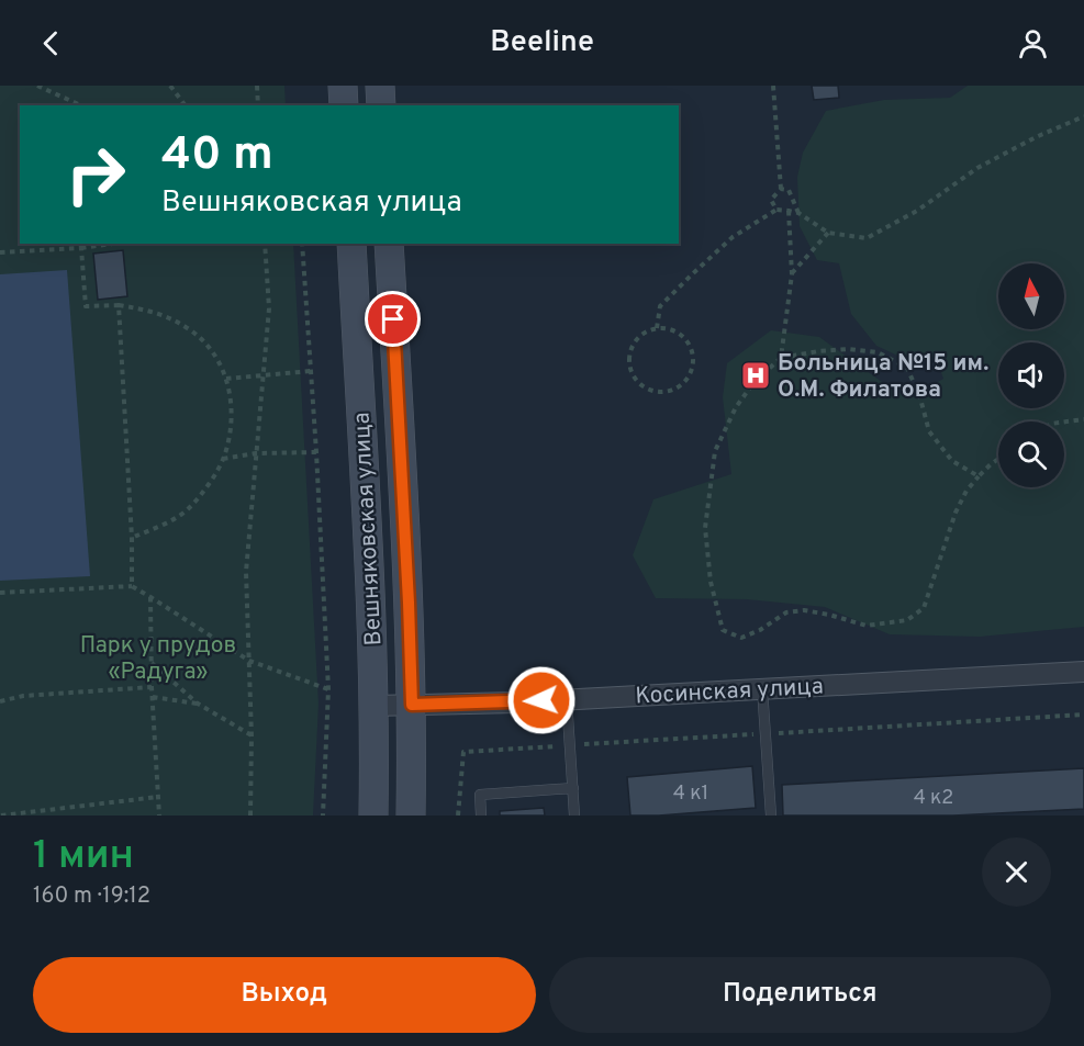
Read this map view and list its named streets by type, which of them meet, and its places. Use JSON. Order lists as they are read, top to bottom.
{
  "streets": {
    "main road": ["Вешняковская улица"],
    "street": ["Косинская улица"]
  },
  "crossings": [
    ["Вешняковская улица", "Косинская улица"]
  ],
  "parks": ["Парк у прудов «Радуга»"],
  "places": {
    "hospital": ["Больница №15 им. О.М. Филатова"]
  },
  "house_numbers": ["4 к1", "4 к2"],
  "north": "top",
  "page": {
    "header": "Beeline",
    "turn": ["40 m", "Вешняковская улица"],
    "heading": ["1 мин", "160 m · 19:12"],
    "buttons": ["Выход", "Поделиться"]
  }
}
